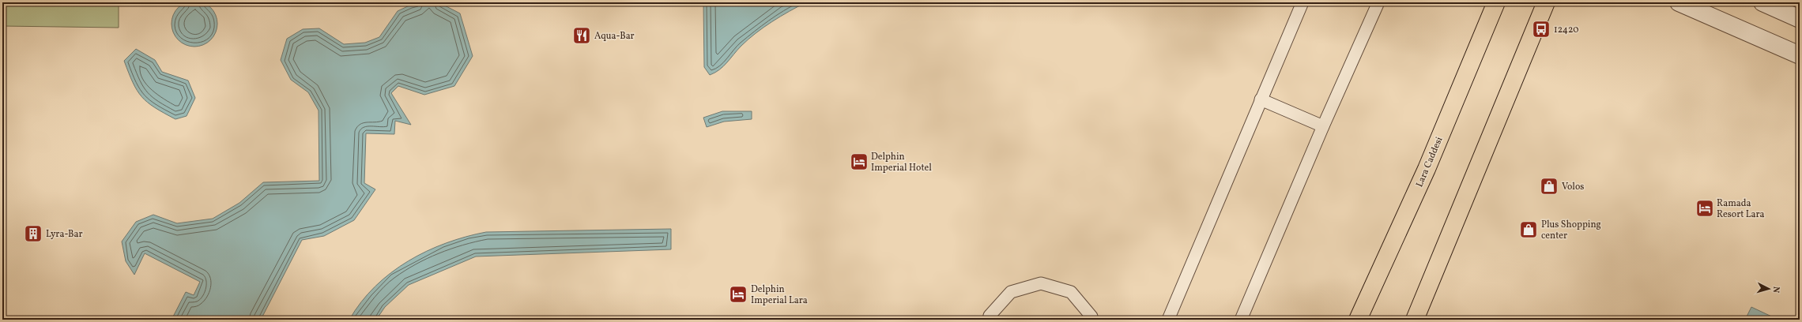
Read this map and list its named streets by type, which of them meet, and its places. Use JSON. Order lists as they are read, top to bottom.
{
  "streets": {
    "main road": ["Lara Caddesi"]
  },
  "places": {
    "bus stop": ["12420"],
    "restaurant": ["Aqua-Bar"],
    "hotel": ["Delphin Imperial Hotel", "Ramada Resort Lara", "Delphin Imperial Lara"],
    "shop": ["Volos", "Plus Shopping center"],
    "building": ["Lyra-Bar"]
  },
  "north": "right"
}
